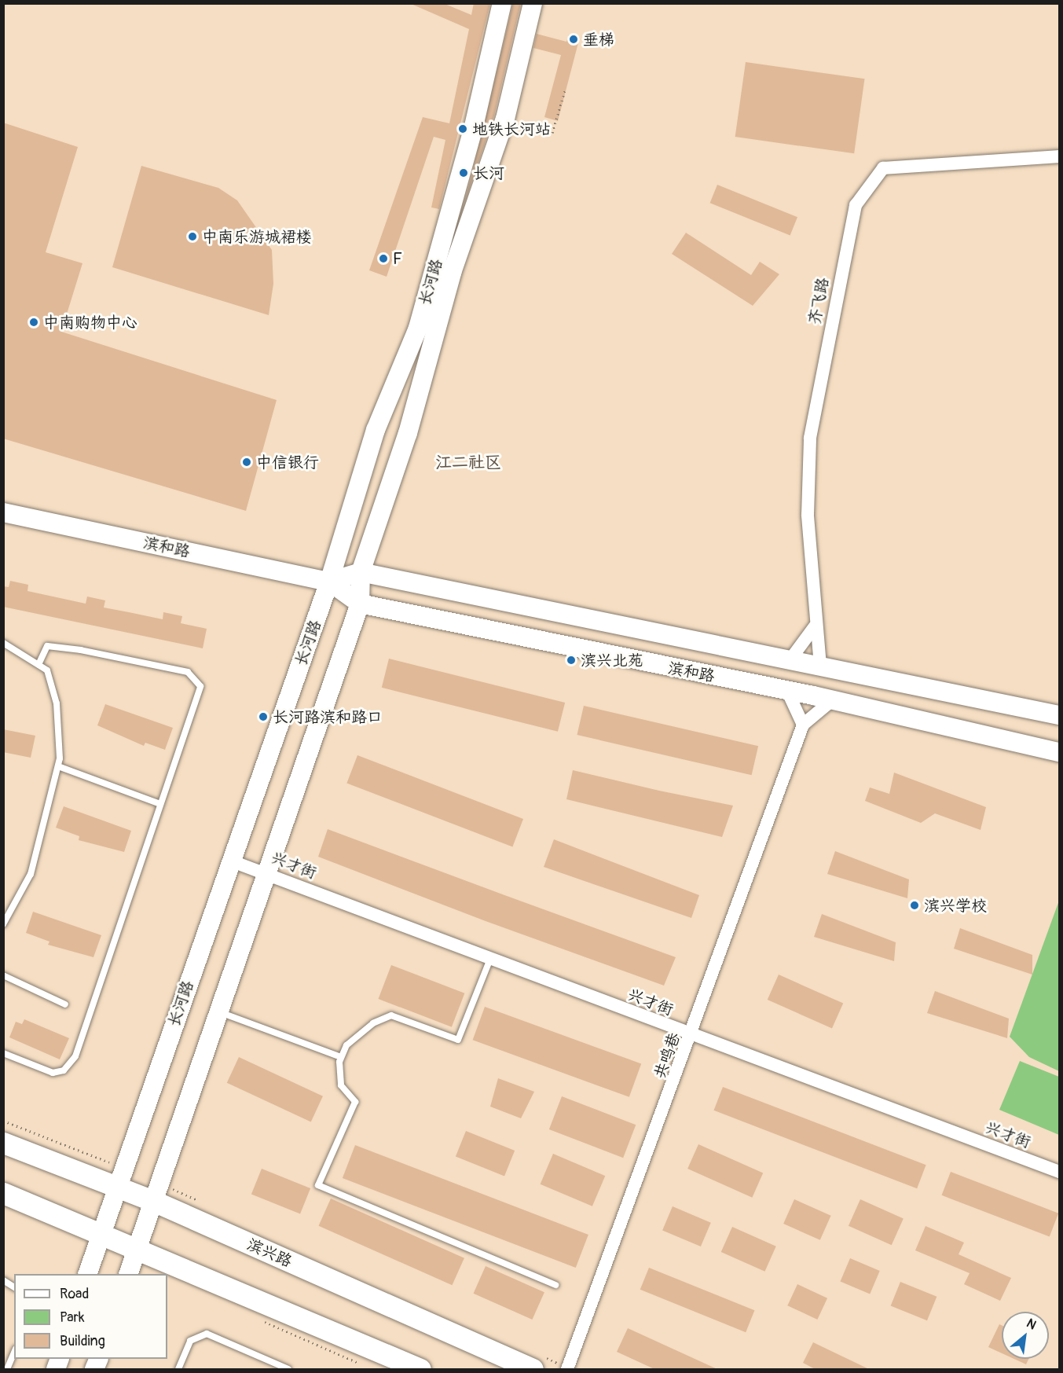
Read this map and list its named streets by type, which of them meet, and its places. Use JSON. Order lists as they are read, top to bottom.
{
  "streets": {
    "main road": ["长河路", "滨和路", "滨兴路"],
    "street": ["齐飞路", "兴才街", "共鸣巷"]
  },
  "crossings": [
    ["长河路", "滨和路"],
    ["长河路", "兴才街"],
    ["长河路", "滨兴路"],
    ["齐飞路", "滨和路"],
    ["滨和路", "共鸣巷"],
    ["兴才街", "共鸣巷"]
  ],
  "districts": ["江二社区"],
  "places": [
    "垂梯",
    "地铁长河站",
    "长河",
    "中南乐游城裙楼",
    "F",
    "中南购物中心",
    "中信银行",
    "滨兴北苑",
    "长河路滨和路口",
    "滨兴学校"
  ],
  "legend": ["Road", "Park", "Building"],
  "north": "top right"
}
